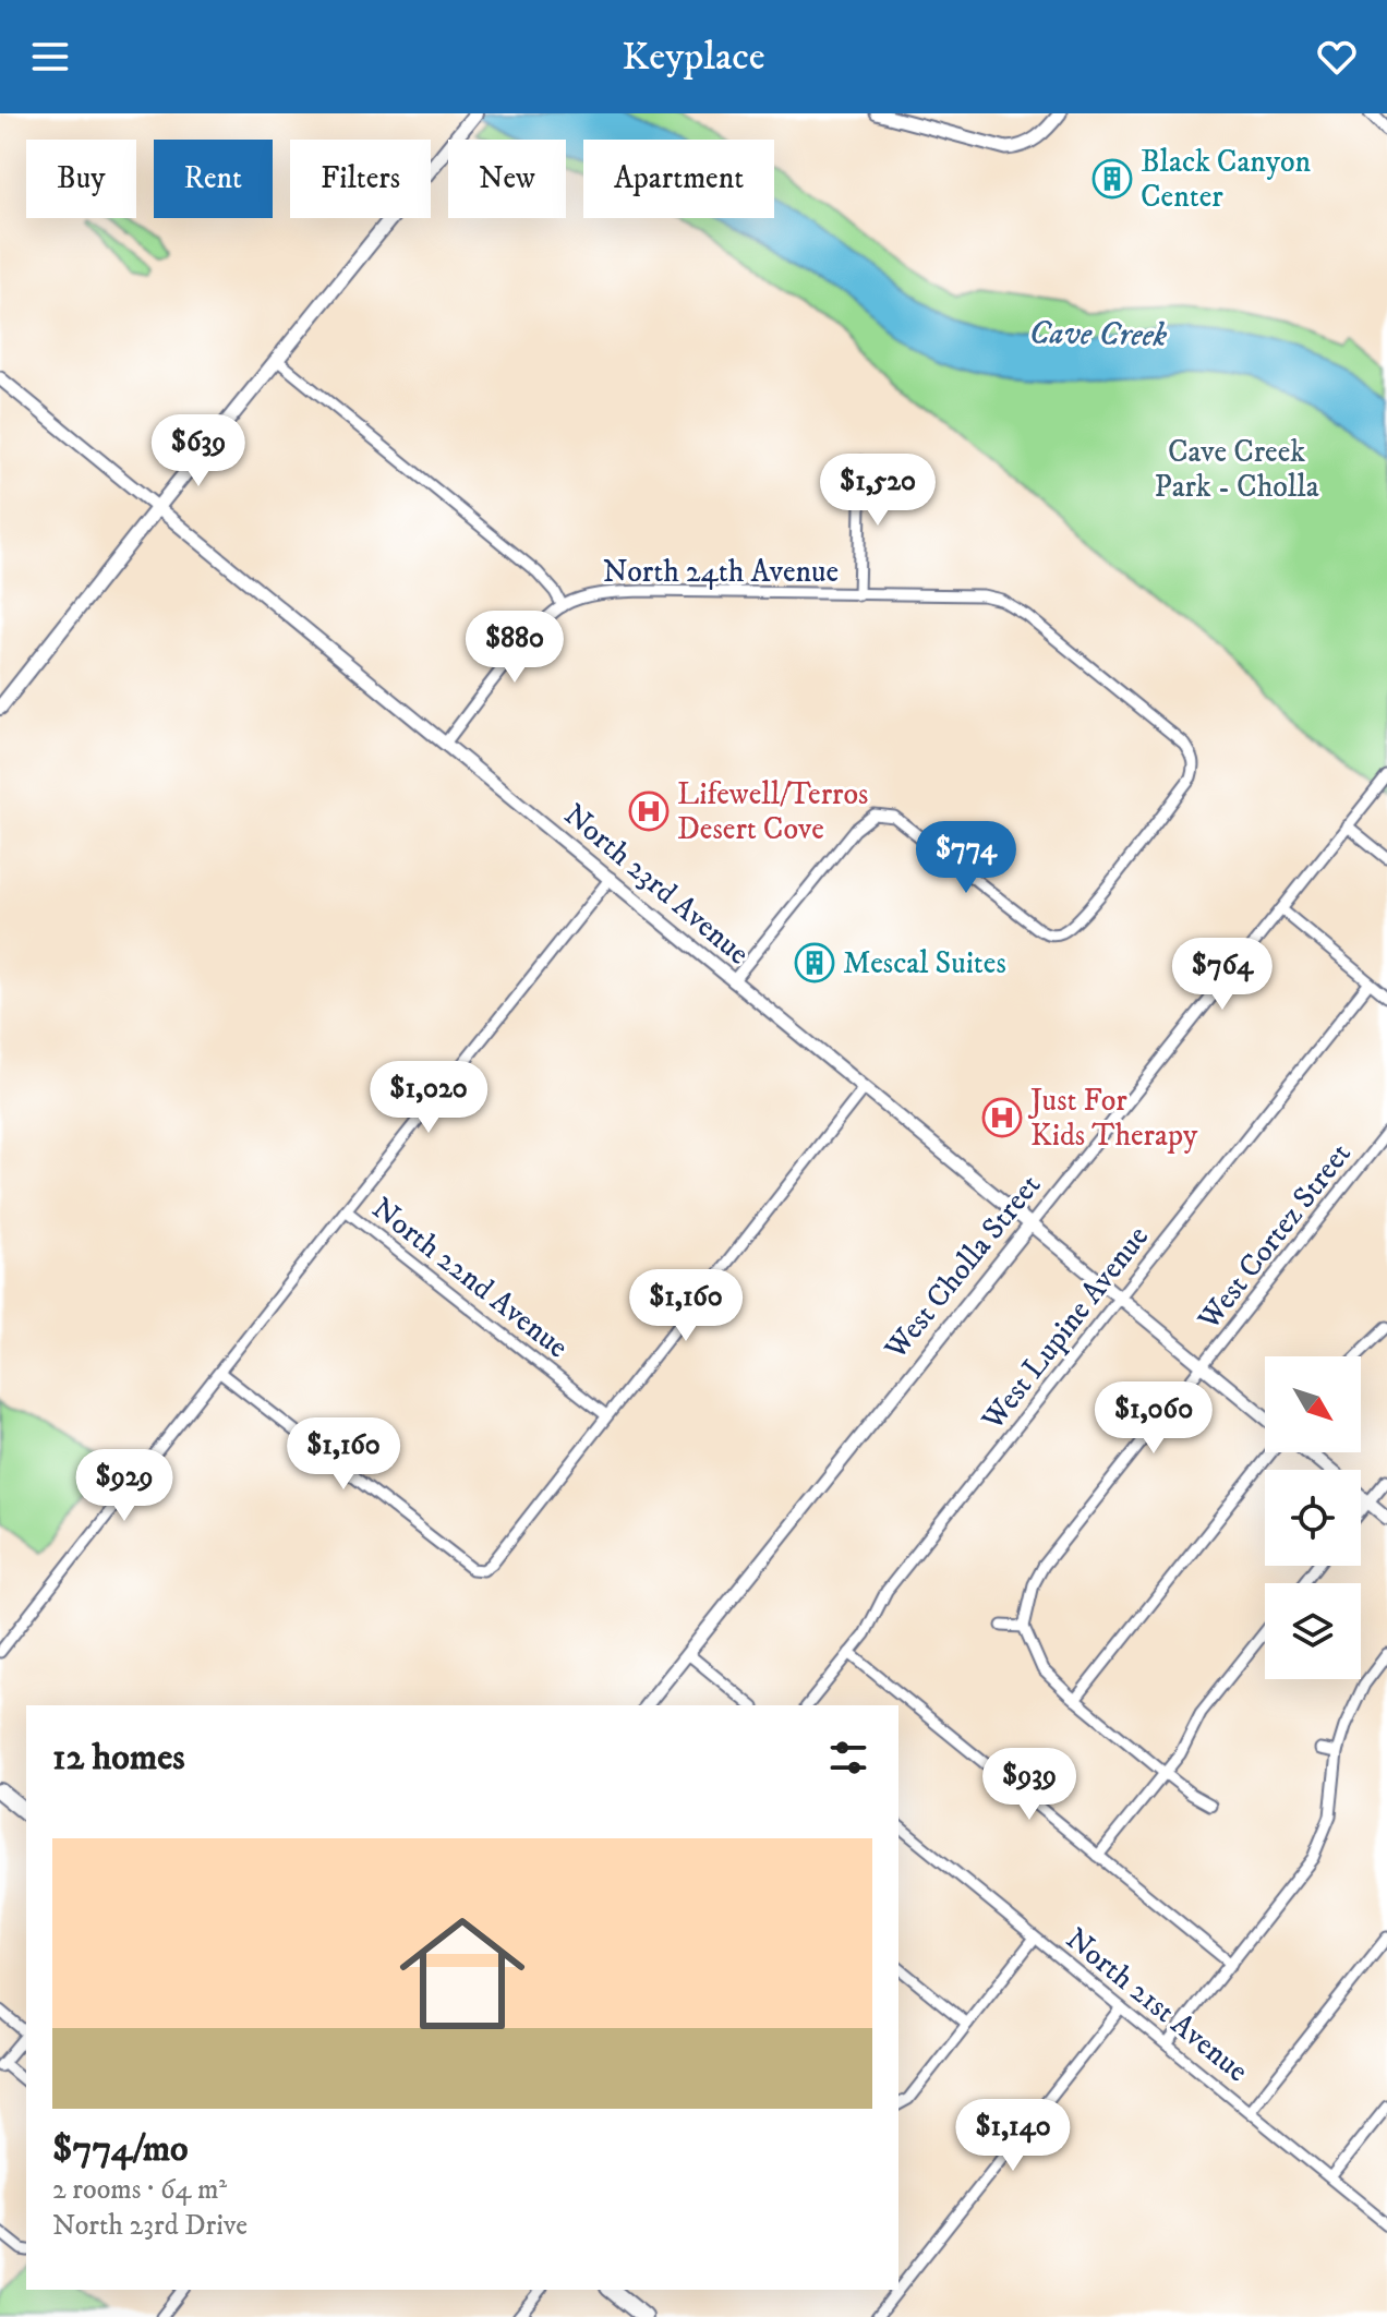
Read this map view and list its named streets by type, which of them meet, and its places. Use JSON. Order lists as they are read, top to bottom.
{
  "streets": {
    "street": [
      "North 24th Avenue",
      "North 23rd Avenue",
      "West Cortez Street",
      "West Cholla Street",
      "North 22nd Avenue",
      "West Lupine Avenue",
      "North 21st Avenue"
    ]
  },
  "crossings": [
    ["North 24th Avenue", "North 23rd Avenue"],
    ["North 23rd Avenue", "West Cortez Street"],
    ["North 23rd Avenue", "West Cholla Street"],
    ["North 23rd Avenue", "West Lupine Avenue"]
  ],
  "water": ["Cave Creek"],
  "parks": ["Cave Creek Park - Cholla"],
  "places": {
    "building": ["Black Canyon Center", "Mescal Suites"],
    "hospital": ["Lifewell/Terros Desert Cove", "Just For Kids Therapy"]
  },
  "north": "bottom right",
  "page": {
    "header": "Keyplace",
    "chip": [
      "Buy",
      "Rent",
      "Filters",
      "New",
      "Apartment"
    ],
    "price": [
      "$639",
      "$1,520",
      "$880",
      "$774",
      "$764",
      "$1,020",
      "$1,160",
      "$1,060",
      "$1,160",
      "$929",
      "$939",
      "$1,140"
    ],
    "heading": "12 homes",
    "list": [
      {
        "name": "$774/mo",
        "note": "2 rooms · 64 m² · North 23rd Drive"
      }
    ]
  }
}
